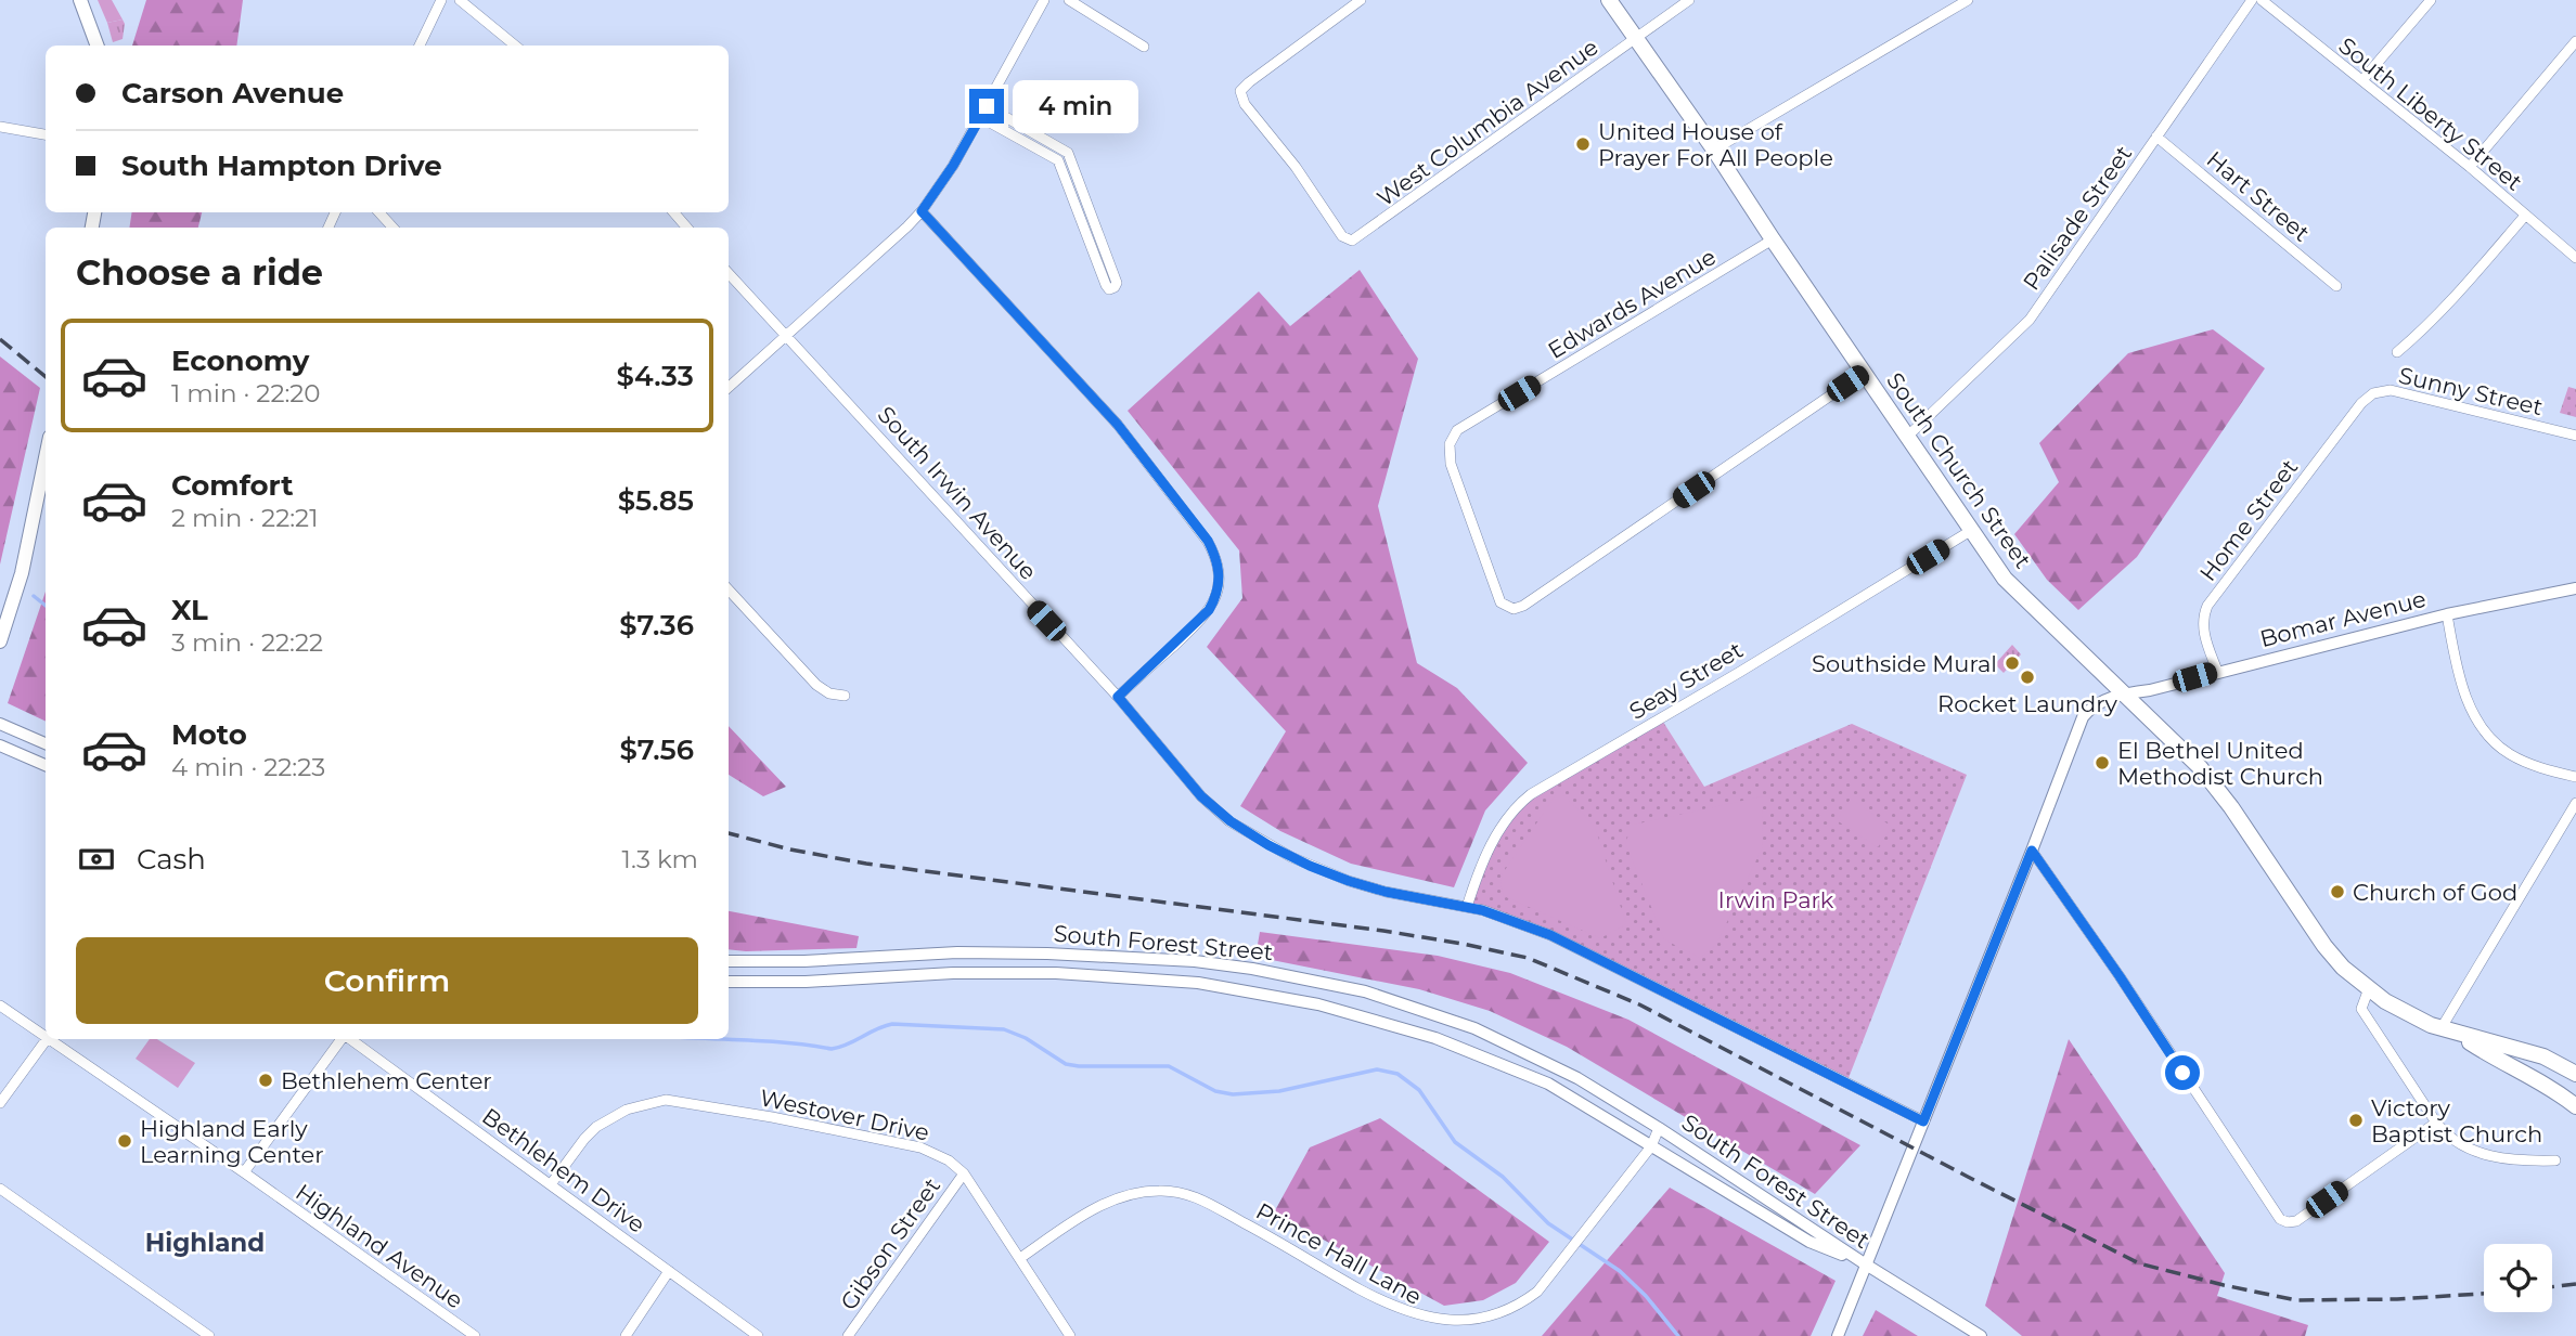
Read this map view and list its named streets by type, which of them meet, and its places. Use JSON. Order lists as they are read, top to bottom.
{
  "streets": {
    "main road": ["South Church Street"],
    "street": [
      "South Liberty Street",
      "West Columbia Avenue",
      "Hart Street",
      "Palisade Street",
      "Edwards Avenue",
      "Sunny Street",
      "South Irwin Avenue",
      "Home Street",
      "Bomar Avenue",
      "Seay Street",
      "South Forest Street",
      "Westover Drive",
      "Bethlehem Drive",
      "Gibson Street",
      "Highland Avenue",
      "Prince Hall Lane"
    ]
  },
  "crossings": [
    ["West Columbia Avenue", "South Church Street"],
    ["Hart Street", "Palisade Street"],
    ["Palisade Street", "South Church Street"],
    ["Edwards Avenue", "South Church Street"],
    ["Sunny Street", "Home Street"],
    ["South Church Street", "Bomar Avenue"],
    ["South Church Street", "Seay Street"],
    ["South Irwin Avenue", "Bomar Avenue"],
    ["South Irwin Avenue", "Seay Street"],
    ["Home Street", "Bomar Avenue"],
    ["Bomar Avenue", "South Forest Street"],
    ["South Forest Street", "Prince Hall Lane"],
    ["Westover Drive", "Bethlehem Drive"],
    ["Westover Drive", "Gibson Street"],
    ["Westover Drive", "Prince Hall Lane"]
  ],
  "districts": ["Highland"],
  "parks": ["Irwin Park"],
  "places": [
    "United House of Prayer For All People",
    "Southside Mural",
    "Rocket Laundry",
    "El Bethel United Methodist Church",
    "Church of God",
    "Bethlehem Center",
    "Victory Baptist Church",
    "Highland Early Learning Center"
  ],
  "page": {
    "banner": ["Carson Avenue", "South Hampton Drive"],
    "bubble": "4 min",
    "heading": "Choose a ride",
    "list": [
      {
        "name": "Economy",
        "note": "1 min · 22:20",
        "value": "$4.33"
      },
      {
        "name": "Comfort",
        "note": "2 min · 22:21",
        "value": "$5.85"
      },
      {
        "name": "XL",
        "note": "3 min · 22:22",
        "value": "$7.36"
      },
      {
        "name": "Moto",
        "note": "4 min · 22:23",
        "value": "$7.56"
      }
    ],
    "pay": ["Cash", "1.3 km"],
    "buttons": "Confirm"
  }
}
